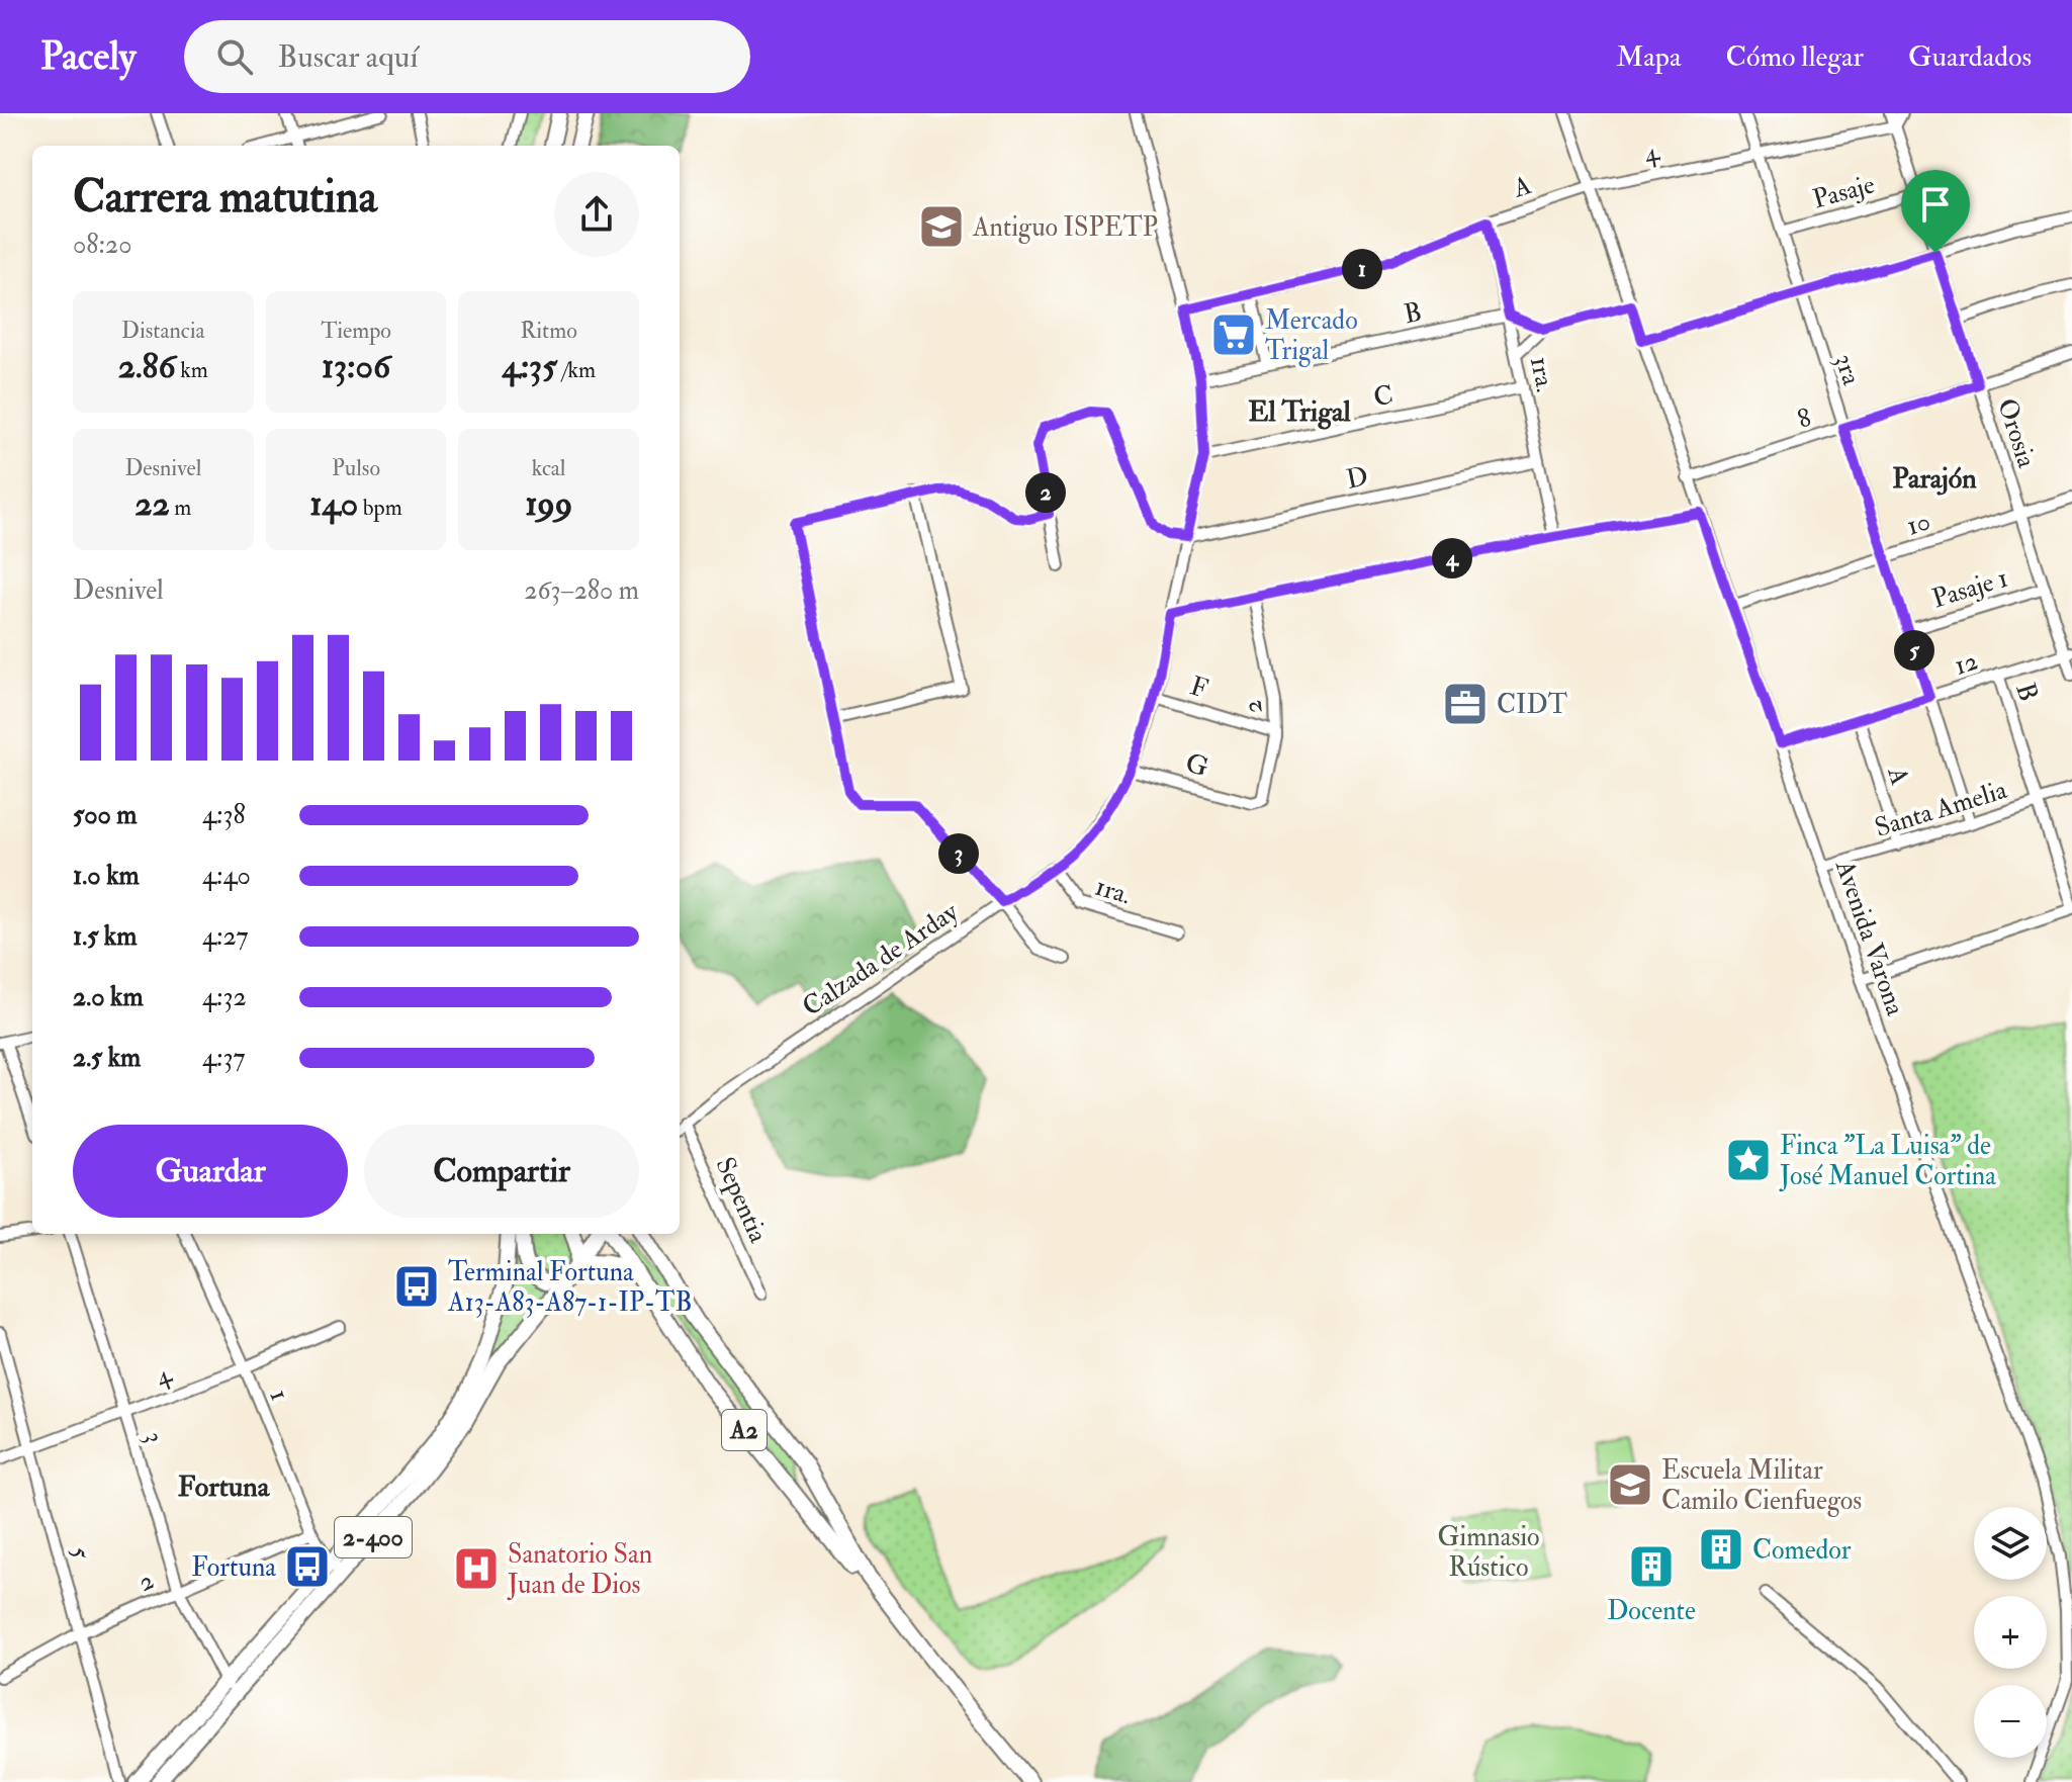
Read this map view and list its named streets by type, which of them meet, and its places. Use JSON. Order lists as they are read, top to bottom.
{
  "streets": {
    "highway": ["A2", "2-400"],
    "street": [
      "4",
      "A",
      "Pasaje",
      "B",
      "3ra",
      "1ra.",
      "C",
      "8",
      "Orosia",
      "D",
      "10",
      "Pasaje 1",
      "12",
      "F",
      "2",
      "G",
      "Santa Amelia",
      "Avenida Varona",
      "Calzada de Arday",
      "Sepentia",
      "1",
      "3",
      "5"
    ]
  },
  "crossings": [
    ["4", "A"],
    ["4", "3ra"],
    ["4", "Orosia"],
    ["4", "Avenida Varona"],
    ["4", "1"],
    ["4", "3"],
    ["4", "5"],
    ["A", "1ra."],
    ["A", "12"],
    ["A", "Santa Amelia"],
    ["A", "Avenida Varona"],
    ["A", "Calzada de Arday"],
    ["Pasaje", "3ra"],
    ["Pasaje", "Orosia"],
    ["B", "1ra."],
    ["B", "12"],
    ["B", "Santa Amelia"],
    ["B", "Calzada de Arday"],
    ["3ra", "8"],
    ["3ra", "10"],
    ["3ra", "Pasaje 1"],
    ["3ra", "12"],
    ["3ra", "Santa Amelia"],
    ["1ra.", "C"],
    ["1ra.", "D"],
    ["1ra.", "Calzada de Arday"],
    ["C", "Calzada de Arday"],
    ["8", "Orosia"],
    ["8", "Avenida Varona"],
    ["Orosia", "10"],
    ["Orosia", "Pasaje 1"],
    ["Orosia", "12"],
    ["D", "Calzada de Arday"],
    ["10", "Avenida Varona"],
    ["12", "Avenida Varona"],
    ["F", "2"],
    ["F", "Calzada de Arday"],
    ["2", "G"],
    ["2", "1"],
    ["2", "3"],
    ["2", "5"],
    ["G", "Calzada de Arday"],
    ["Santa Amelia", "Avenida Varona"],
    ["Calzada de Arday", "Sepentia"],
    ["1", "2-400"],
    ["3", "2-400"]
  ],
  "districts": ["El Trigal", "Parajón", "Fortuna"],
  "parks": ["Gimnasio Rústico"],
  "places": {
    "school or university": ["Antiguo ISPETP", "Escuela Militar Camilo Cienfuegos"],
    "supermarket": ["Mercado Trigal"],
    "office": ["CIDT"],
    "place": ["Finca \"La Luisa\" de José Manuel Cortina"],
    "bus stop": ["Terminal Fortuna A13-A83-A87-1-IP-TB", "Fortuna"],
    "building": ["Comedor", "Docente"],
    "hospital": ["Sanatorio San Juan de Dios"]
  },
  "page": {
    "header": "Pacely",
    "search": "Buscar aquí",
    "nav": ["Mapa", "Cómo llegar", "Guardados"],
    "heading": ["Carrera matutina", "08:20"],
    "pins": [
      "1",
      "2",
      "4",
      "5",
      "3"
    ],
    "stats": [
      ["Distancia", "2.86 km"],
      ["Tiempo", "13:06"],
      ["Ritmo", "4:35 /km"],
      ["Desnivel", "22 m"],
      ["Pulso", "140 bpm"],
      ["kcal", "199"]
    ],
    "chart": ["Desnivel", "263–280 m"],
    "list": [
      {
        "name": "500 m",
        "note": "4:38"
      },
      {
        "name": "1.0 km",
        "note": "4:40"
      },
      {
        "name": "1.5 km",
        "note": "4:27"
      },
      {
        "name": "2.0 km",
        "note": "4:32"
      },
      {
        "name": "2.5 km",
        "note": "4:37"
      }
    ],
    "buttons": ["Guardar", "Compartir"],
    "map_buttons": ["+", "−"]
  }
}
